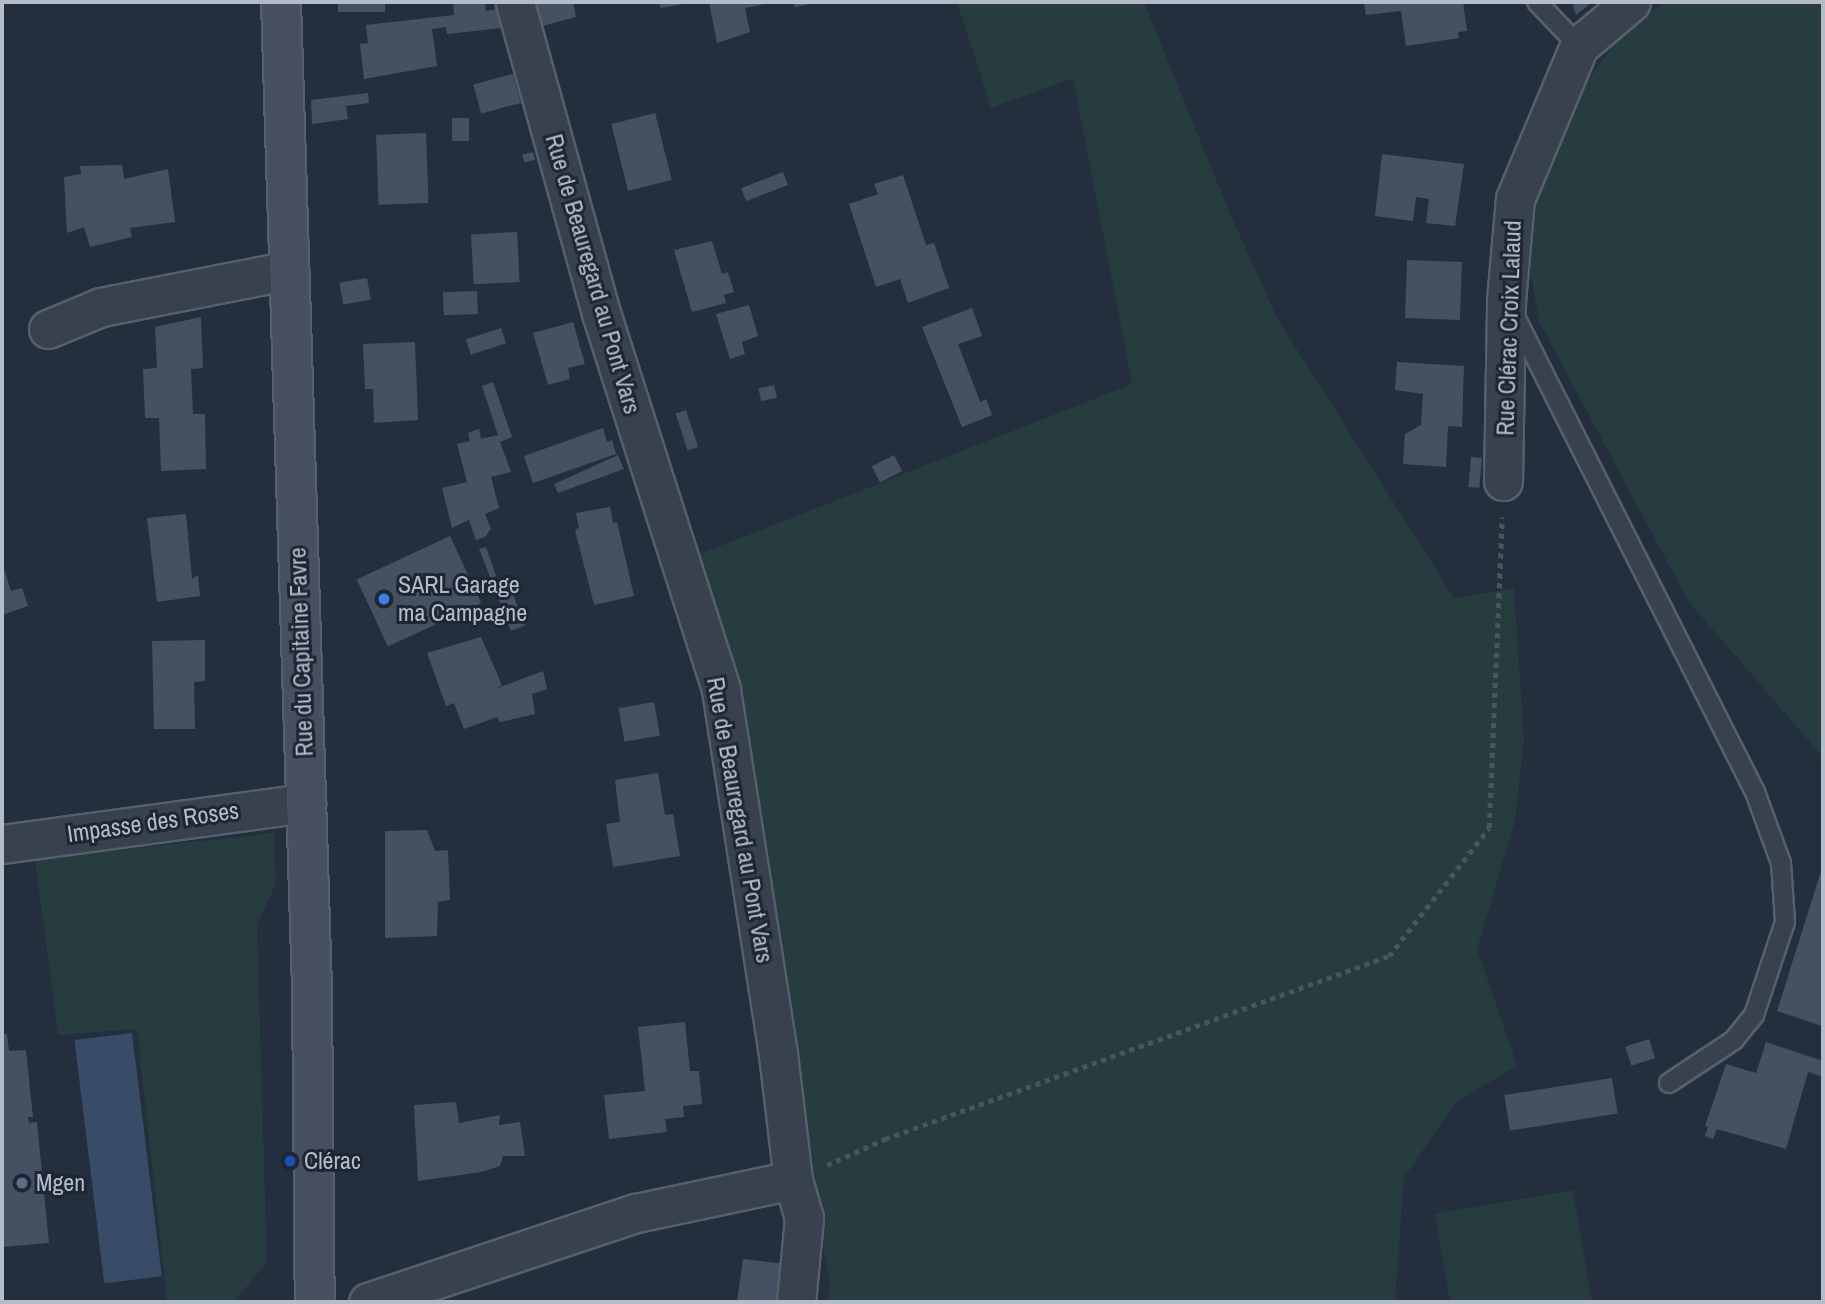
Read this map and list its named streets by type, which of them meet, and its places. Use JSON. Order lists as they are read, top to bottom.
{
  "streets": {
    "street": [
      "Rue de Beauregard au Pont Vars",
      "Rue Clérac Croix Lalaud",
      "Rue du Capitaine Favre",
      "Impasse des Roses"
    ]
  },
  "crossings": [
    ["Rue du Capitaine Favre", "Impasse des Roses"]
  ],
  "places": ["SARL Garage ma Campagne", "Clérac", "Mgen"]
}
